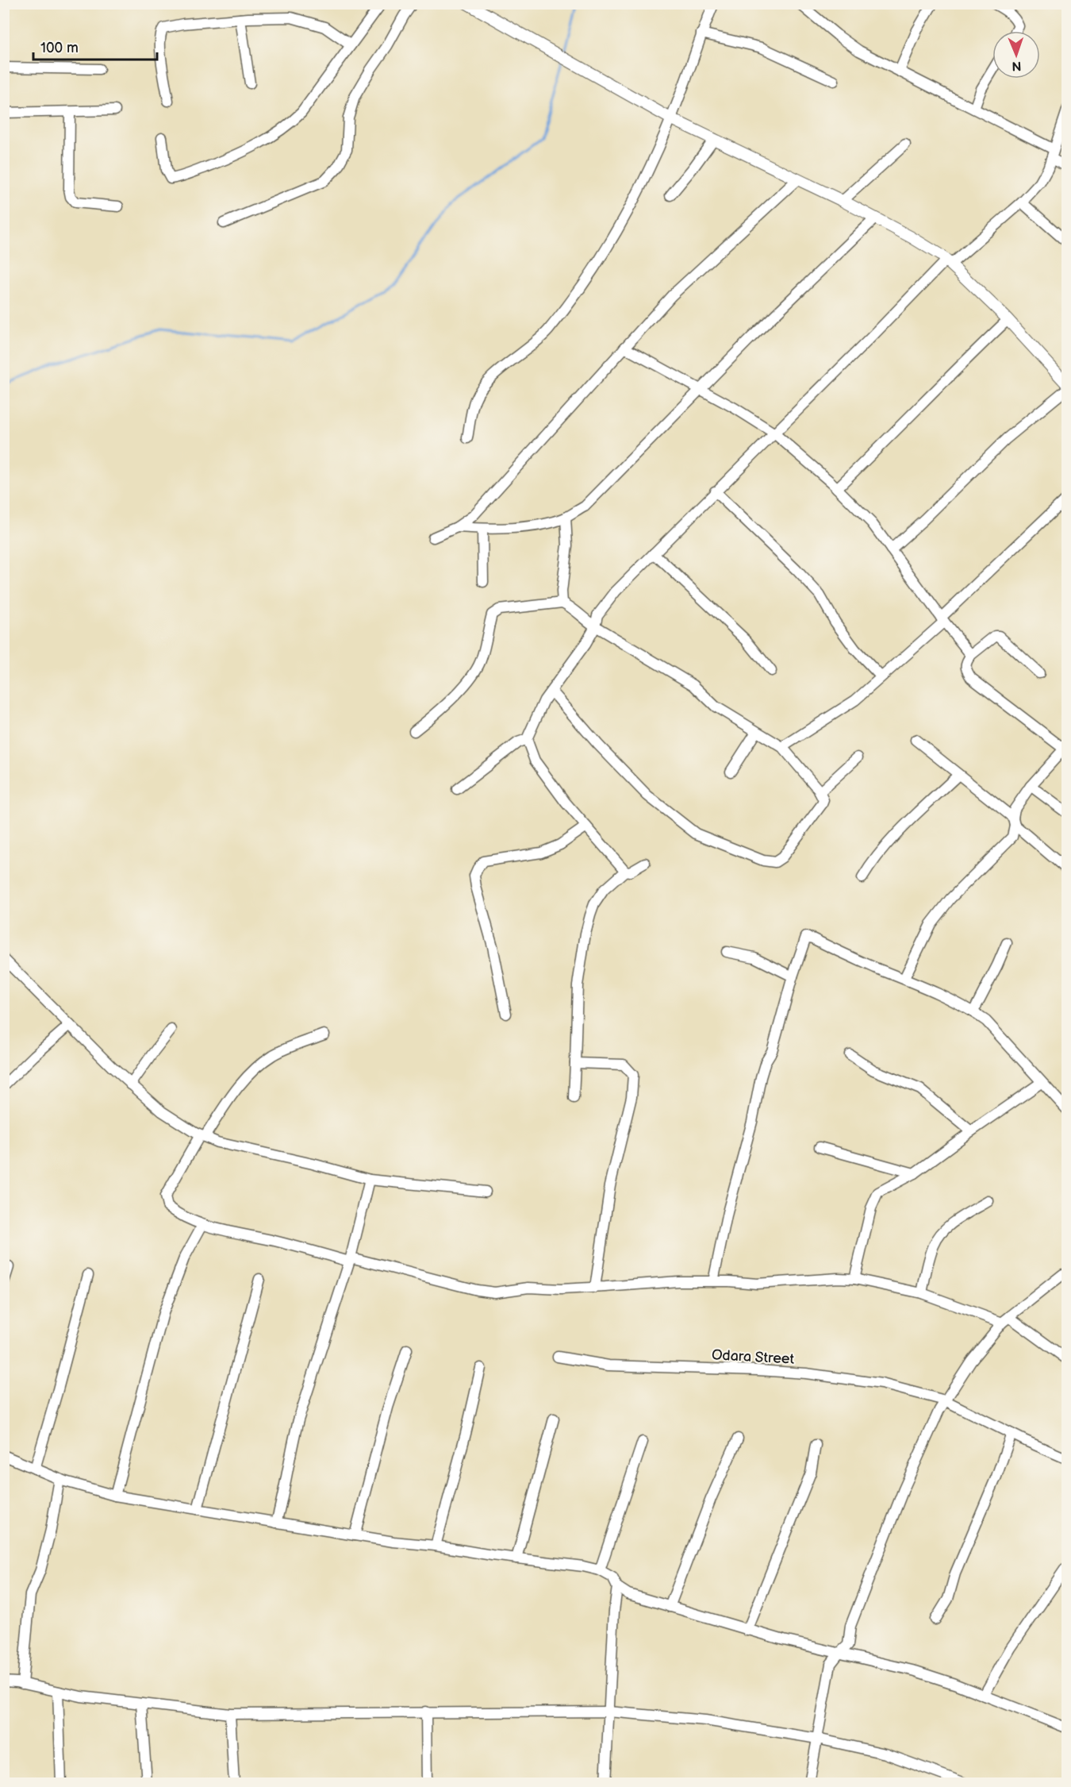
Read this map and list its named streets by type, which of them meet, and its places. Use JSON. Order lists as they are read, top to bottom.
{
  "streets": {
    "street": ["Odara Street"]
  },
  "scale_bar": "100 m",
  "north": "bottom"
}
